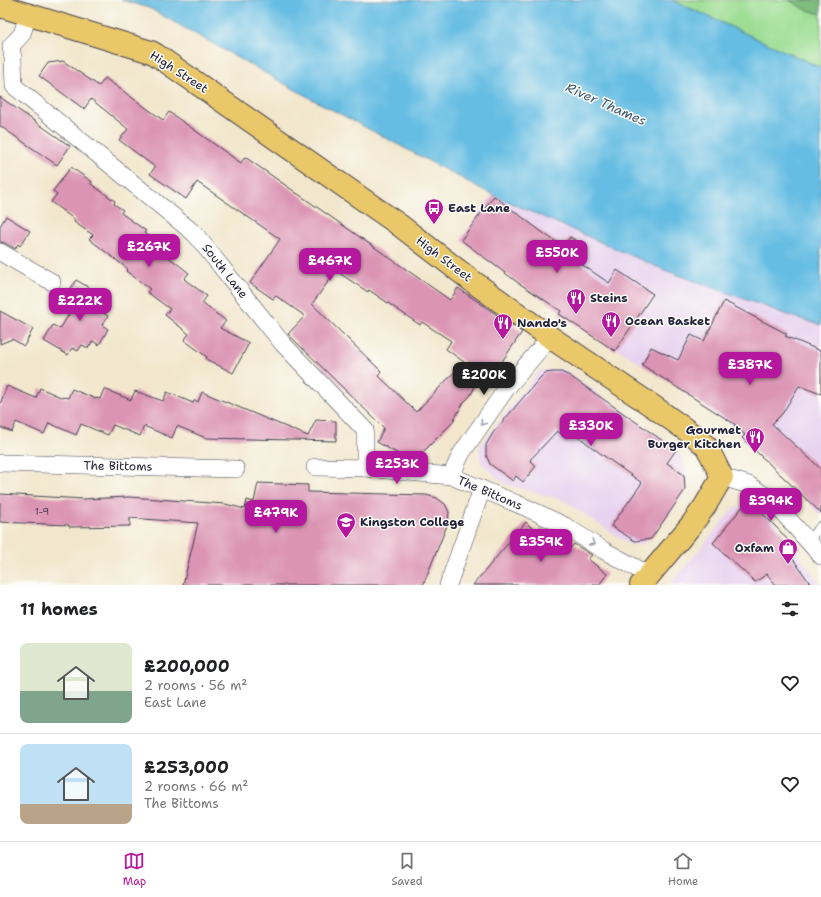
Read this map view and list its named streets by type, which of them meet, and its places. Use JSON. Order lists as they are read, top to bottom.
{
  "streets": {
    "main road": ["High Street"],
    "street": ["South Lane", "The Bittoms"]
  },
  "crossings": [
    ["South Lane", "The Bittoms"]
  ],
  "water": ["River Thames"],
  "places": {
    "bus stop": ["East Lane"],
    "restaurant": [
      "Steins",
      "Ocean Basket",
      "Nando's",
      "Gourmet Burger Kitchen"
    ],
    "school or university": ["Kingston College"],
    "shop": ["Oxfam"]
  },
  "house_numbers": ["1-9"],
  "page": {
    "price": [
      "£267K",
      "£550K",
      "£467K",
      "£222K",
      "£387K",
      "£200K",
      "£330K",
      "£253K",
      "£394K",
      "£479K",
      "£359K"
    ],
    "heading": "11 homes",
    "list": [
      {
        "name": "£200,000",
        "note": "2 rooms · 56 m² · East Lane"
      },
      {
        "name": "£253,000",
        "note": "2 rooms · 66 m² · The Bittoms"
      }
    ],
    "tabs": ["Map", "Saved", "Home"]
  }
}
